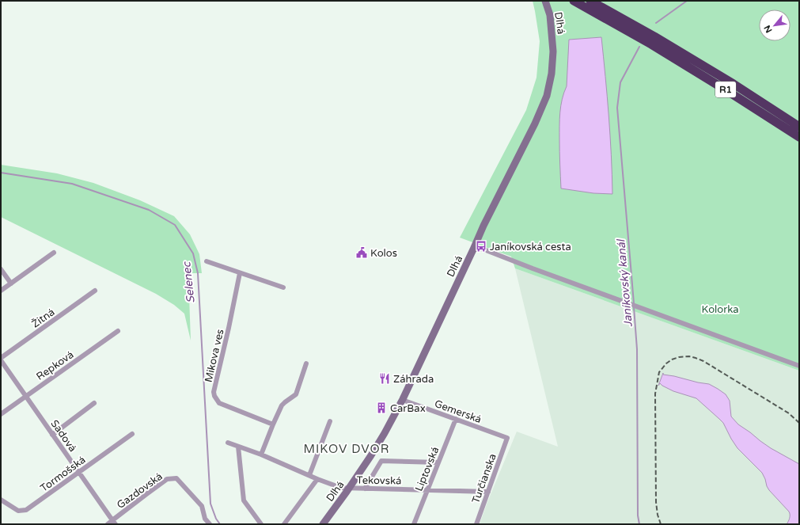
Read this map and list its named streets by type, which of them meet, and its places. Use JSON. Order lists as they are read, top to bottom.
{
  "streets": {
    "highway": ["R1"],
    "street": [
      "Dlhá",
      "Žitná",
      "Mikova ves",
      "Repková",
      "Gemerská",
      "Sadová",
      "Liptovská",
      "Tormošská",
      "Turčianska",
      "Tekovská",
      "Gazdovská"
    ]
  },
  "crossings": [
    ["Dlhá", "Gemerská"],
    ["Dlhá", "Tekovská"],
    ["Repková", "Sadová"],
    ["Gemerská", "Liptovská"],
    ["Gemerská", "Turčianska"],
    ["Sadová", "Tormošská"],
    ["Sadová", "Gazdovská"],
    ["Liptovská", "Tekovská"],
    ["Turčianska", "Tekovská"]
  ],
  "districts": ["MIKOV DVOR"],
  "water": ["Selenec", "Janíkovský kanál"],
  "parks": ["Kolorka"],
  "places": {
    "bus stop": ["Janíkovská cesta"],
    "public building": ["Kolos"],
    "restaurant": ["Záhrada"],
    "building": ["CarBax"]
  },
  "north": "bottom left"
}
